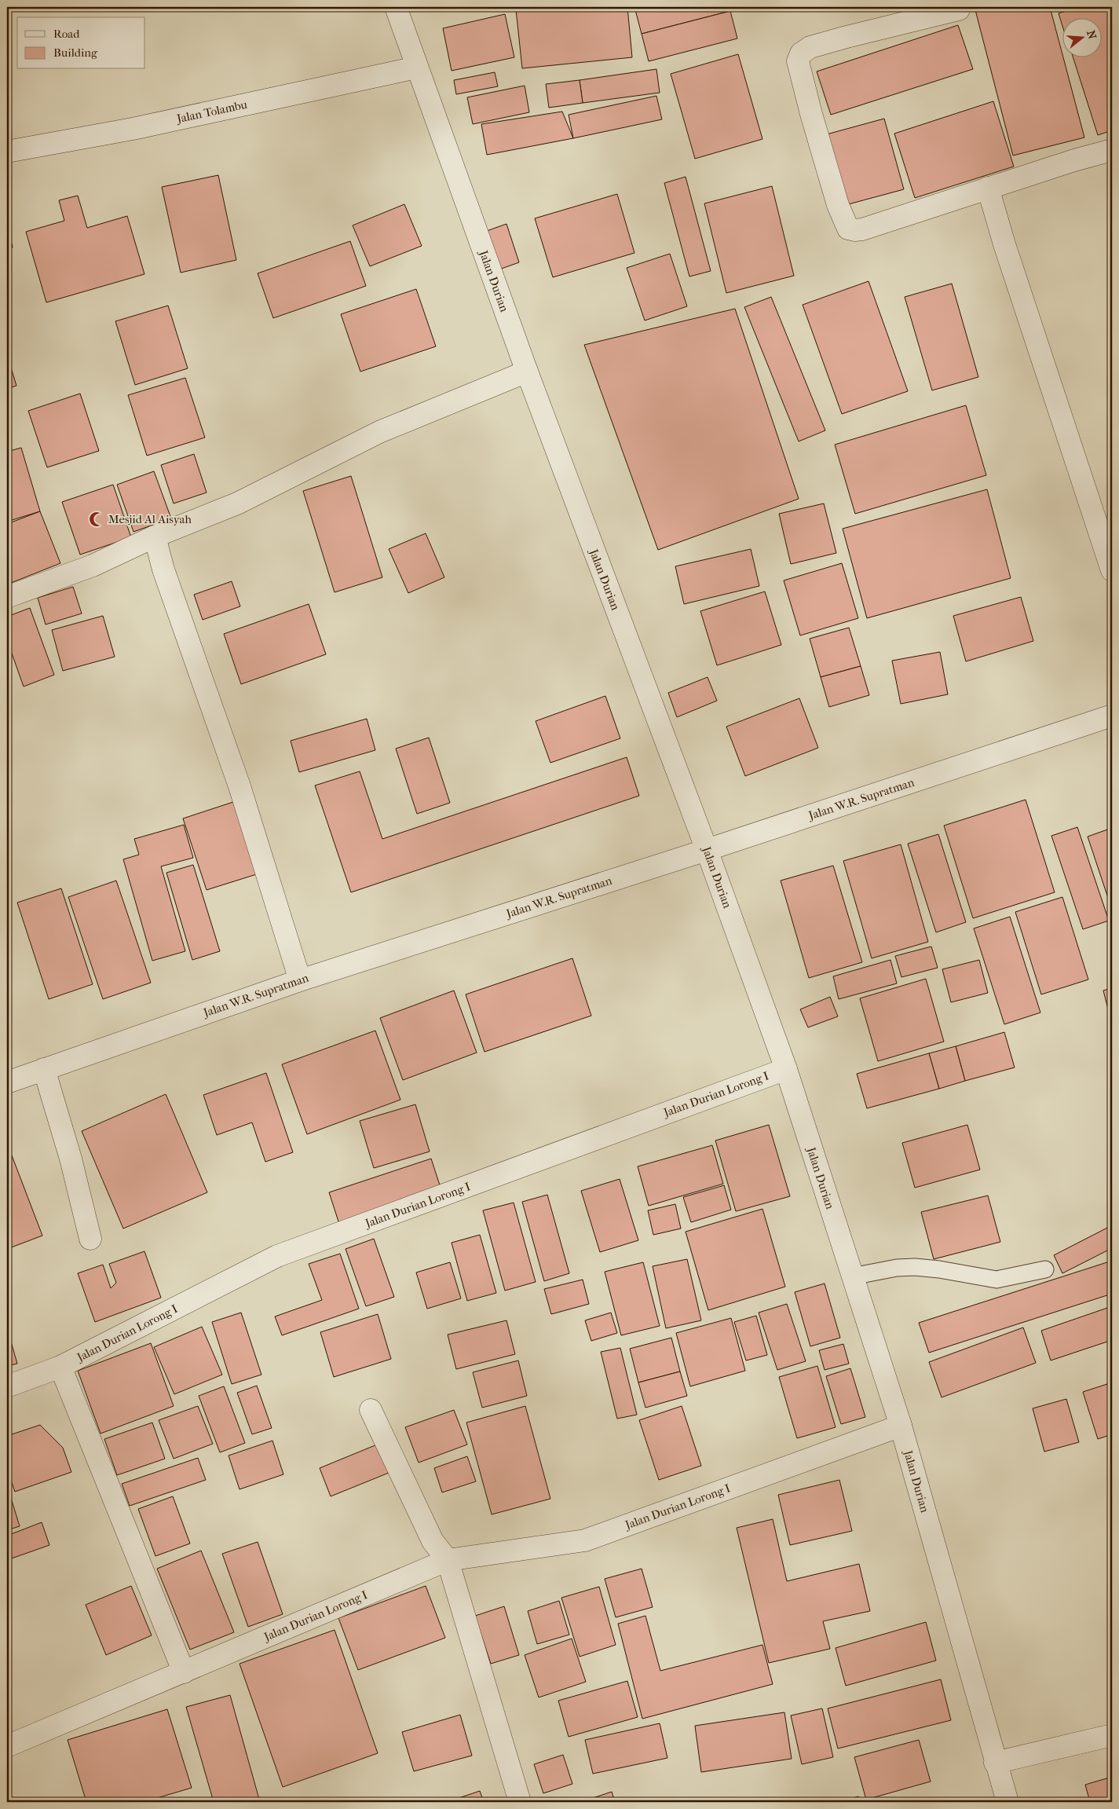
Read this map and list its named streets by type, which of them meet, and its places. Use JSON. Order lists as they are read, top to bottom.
{
  "streets": {
    "street": [
      "Jalan Tolambu",
      "Jalan Durian",
      "Jalan W.R. Supratman",
      "Jalan Durian Lorong I"
    ]
  },
  "crossings": [
    ["Jalan Tolambu", "Jalan Durian"],
    ["Jalan Durian", "Jalan W.R. Supratman"],
    ["Jalan Durian", "Jalan Durian Lorong I"]
  ],
  "places": {
    "mosque": ["Mesjid Al Aisyah"]
  },
  "legend": ["Road", "Building"],
  "north": "right"
}
